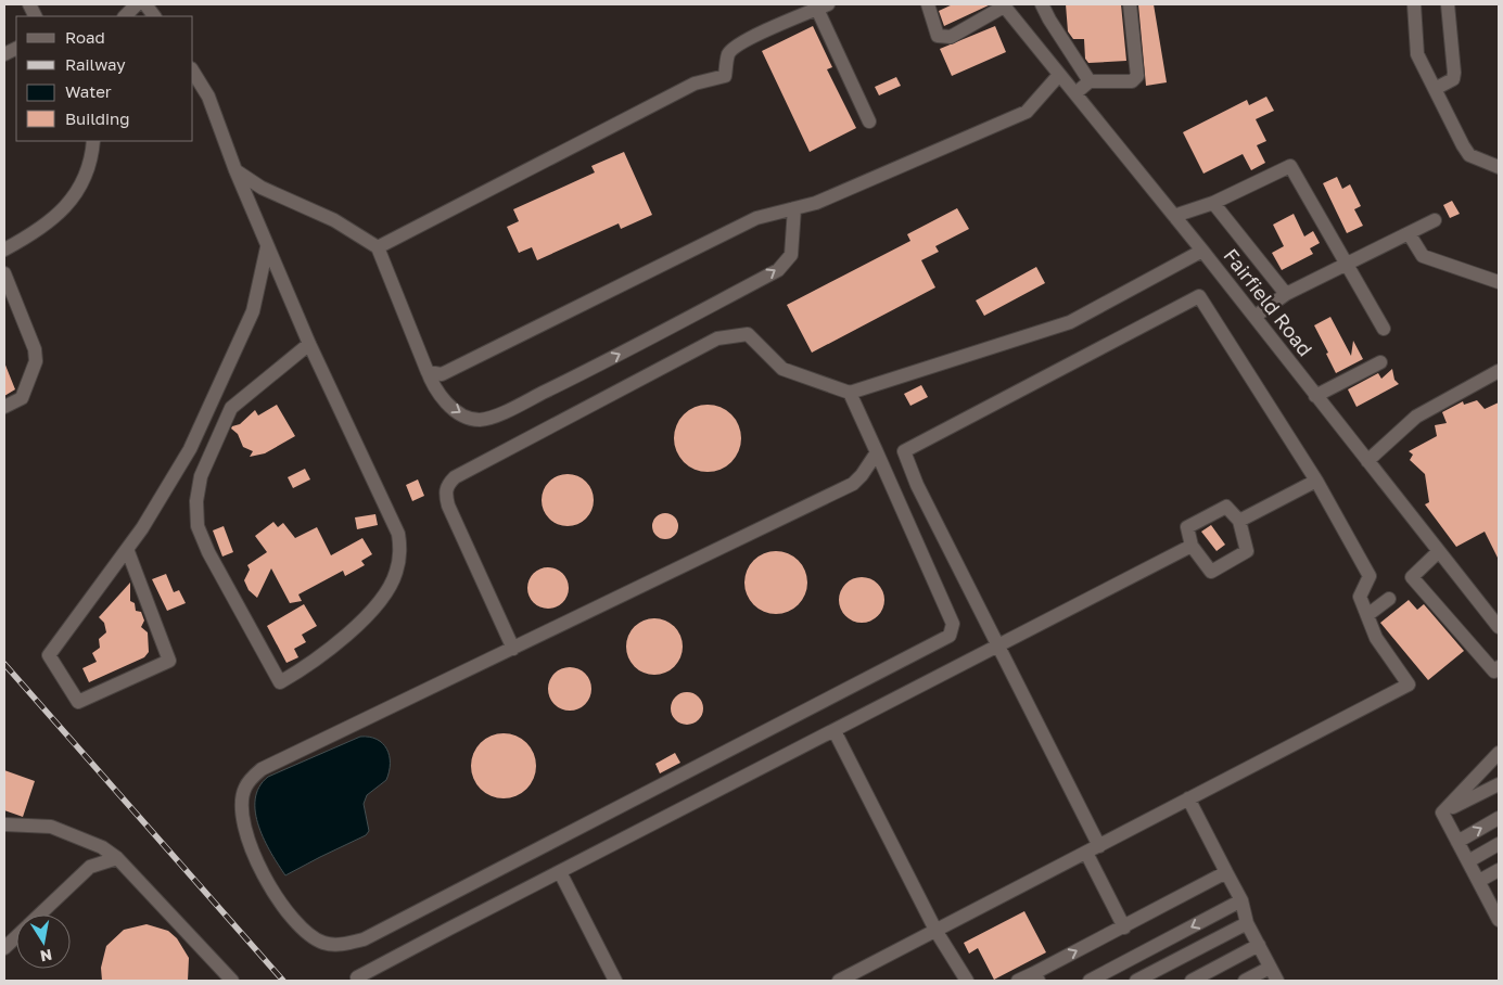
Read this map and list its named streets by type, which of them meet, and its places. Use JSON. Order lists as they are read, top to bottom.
{
  "streets": {
    "street": ["Fairfield Road"]
  },
  "legend": [
    "Road",
    "Railway",
    "Water",
    "Building"
  ],
  "north": "bottom"
}
